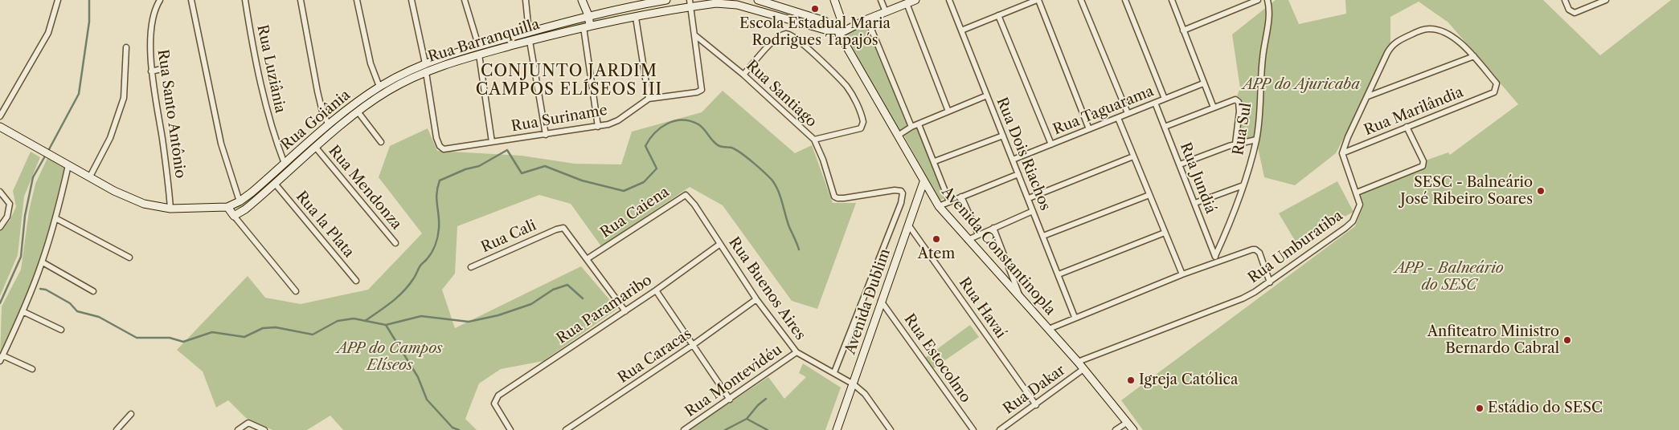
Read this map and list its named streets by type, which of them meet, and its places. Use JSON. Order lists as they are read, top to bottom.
{
  "streets": {
    "street": [
      "Rua Barranquilla",
      "Rua Luziânia",
      "Rua Santiago",
      "Rua Taguarama",
      "Rua Marilândia",
      "Rua Santo Antônio",
      "Rua Suriname",
      "Rua Goiânia",
      "Rua Sul",
      "Rua Dois Riachos",
      "Rua Jundiá",
      "Rua Mendonza",
      "Rua Caiena",
      "Rua la Plata",
      "Rua Cali",
      "Rua Umburatiba",
      "Avenida Constantinopla",
      "Rua Buenos Aires",
      "Avenida Dublim",
      "Rua Havaí",
      "Rua Paramaribo",
      "Rua Caracas",
      "Rua Estocolmo",
      "Rua Montevidéu",
      "Rua Dakar"
    ]
  },
  "crossings": [
    ["Rua Barranquilla", "Rua Suriname"],
    ["Rua Barranquilla", "Rua Goiânia"],
    ["Rua Barranquilla", "Rua Mendonza"],
    ["Rua Barranquilla", "Rua la Plata"],
    ["Rua Luziânia", "Rua Goiânia"],
    ["Rua Santiago", "Rua Suriname"],
    ["Rua Santiago", "Rua Buenos Aires"],
    ["Rua Taguarama", "Rua Dois Riachos"],
    ["Rua Taguarama", "Rua Jundiá"],
    ["Rua Marilândia", "Rua Umburatiba"],
    ["Rua Santo Antônio", "Rua Goiânia"],
    ["Rua Sul", "Rua Jundiá"],
    ["Rua Caiena", "Rua Cali"],
    ["Rua Caiena", "Rua Buenos Aires"],
    ["Rua Umburatiba", "Avenida Constantinopla"],
    ["Avenida Constantinopla", "Avenida Dublim"],
    ["Avenida Constantinopla", "Rua Dakar"],
    ["Rua Buenos Aires", "Avenida Dublim"],
    ["Rua Buenos Aires", "Rua Paramaribo"],
    ["Rua Buenos Aires", "Rua Caracas"],
    ["Rua Buenos Aires", "Rua Montevidéu"],
    ["Avenida Dublim", "Rua Havaí"],
    ["Avenida Dublim", "Rua Estocolmo"],
    ["Rua Havaí", "Rua Dakar"]
  ],
  "districts": ["CONJUNTO JARDIM CAMPOS ELÍSEOS III"],
  "parks": ["APP do Ajuricaba", "APP - Balneário do SESC", "APP do Campos Elíseos"],
  "places": [
    "Escola Estadual Maria Rodrigues Tapajós",
    "SESC - Balneário José Ribeiro Soares",
    "Atem",
    "Anfiteatro Ministro Bernardo Cabral",
    "Igreja Católica",
    "Estádio do SESC"
  ]
}
